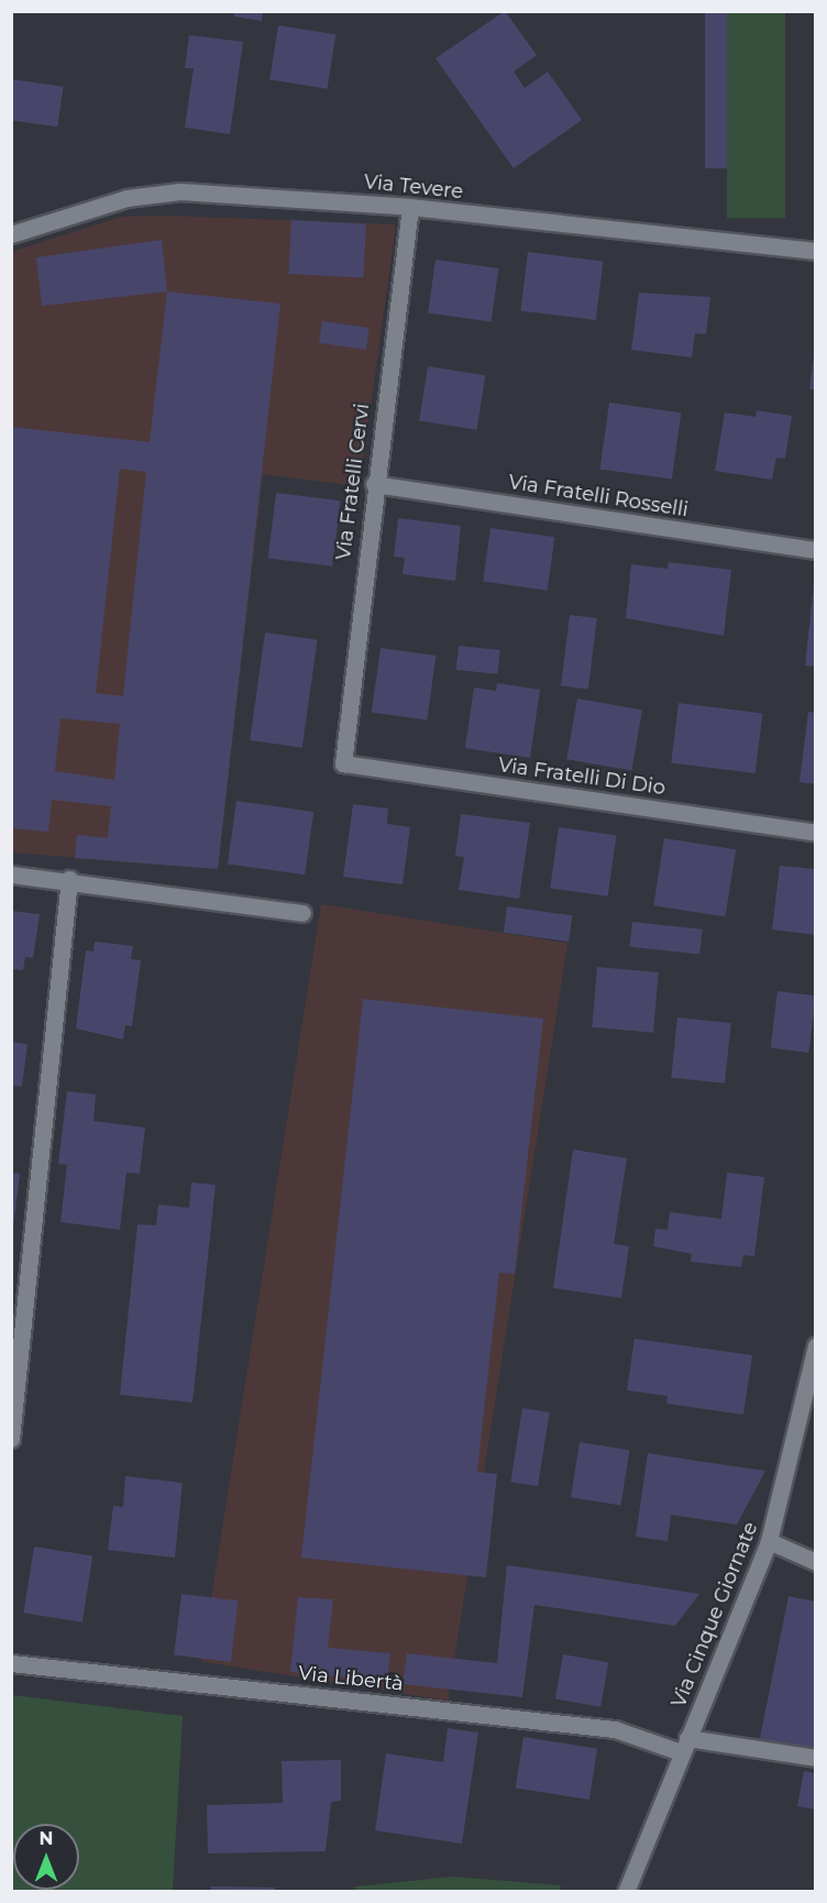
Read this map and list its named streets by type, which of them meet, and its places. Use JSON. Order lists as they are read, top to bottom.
{
  "streets": {
    "street": [
      "Via Tevere",
      "Via Fratelli Cervi",
      "Via Fratelli Rosselli",
      "Via Fratelli Di Dio",
      "Via Cinque Giornate",
      "Via Libertà"
    ]
  },
  "crossings": [
    ["Via Tevere", "Via Fratelli Cervi"],
    ["Via Fratelli Cervi", "Via Fratelli Rosselli"],
    ["Via Fratelli Cervi", "Via Fratelli Di Dio"],
    ["Via Cinque Giornate", "Via Libertà"]
  ],
  "north": "top"
}
